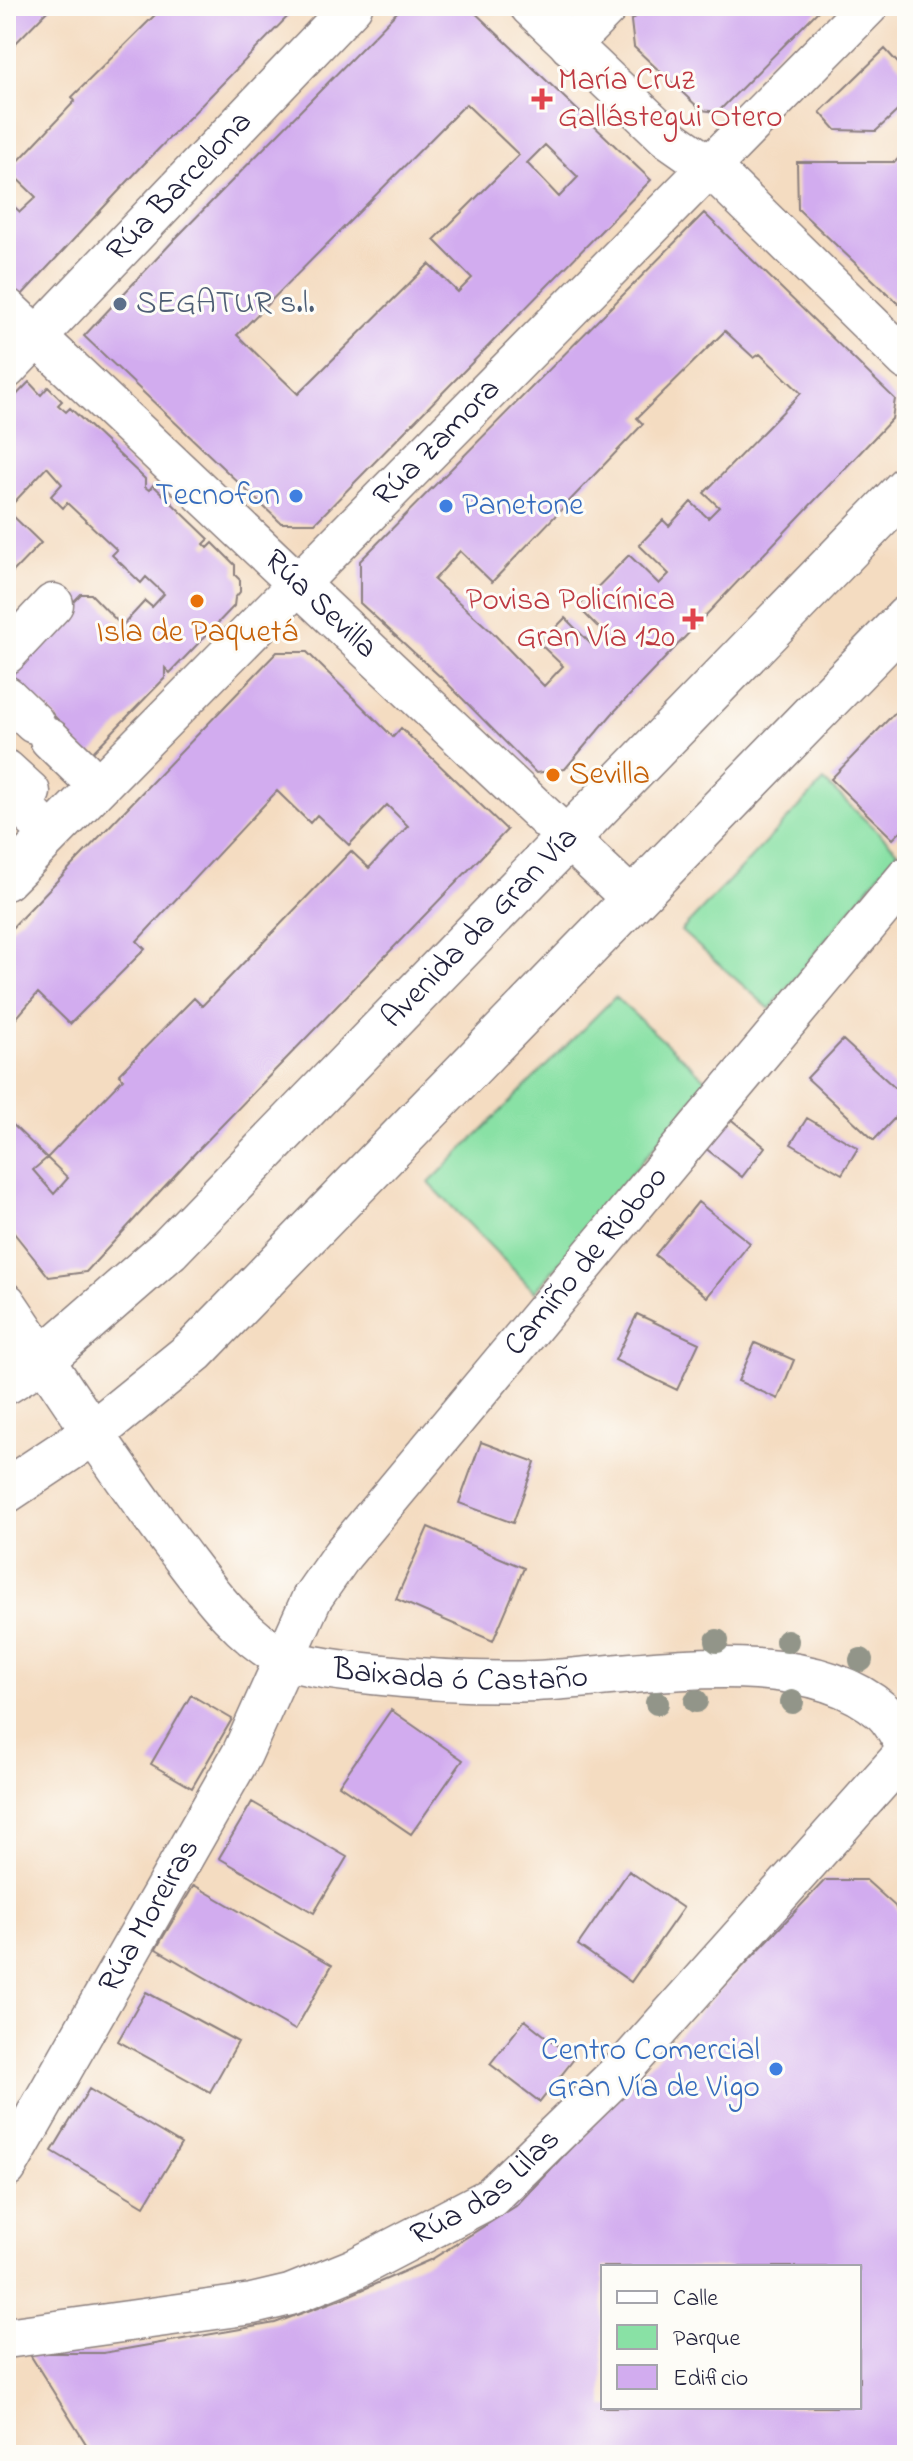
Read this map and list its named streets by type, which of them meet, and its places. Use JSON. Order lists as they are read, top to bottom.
{
  "streets": {
    "main road": ["Avenida da Gran Vía"],
    "street": [
      "Rúa Barcelona",
      "Rúa Zamora",
      "Rúa Sevilla",
      "Camiño de Rioboo",
      "Baixada ó Castaño",
      "Rúa Moreiras",
      "Rúa das Lilas"
    ]
  },
  "crossings": [
    ["Rúa Barcelona", "Rúa Sevilla"],
    ["Rúa Zamora", "Rúa Sevilla"],
    ["Rúa Sevilla", "Avenida da Gran Vía"],
    ["Camiño de Rioboo", "Baixada ó Castaño"],
    ["Camiño de Rioboo", "Rúa Moreiras"],
    ["Baixada ó Castaño", "Rúa Moreiras"],
    ["Baixada ó Castaño", "Rúa das Lilas"]
  ],
  "places": {
    "health": ["María Cruz Gallástegui Otero", "Povisa Policínica Gran Vía 120"],
    "other": [
      "SEGATUR s.l.",
      "Tecnofon",
      "Panetone",
      "Isla de Paquetá",
      "Sevilla",
      "Centro Comercial Gran Vía de Vigo"
    ]
  },
  "legend": ["Calle", "Parque", "Edificio"]
}
